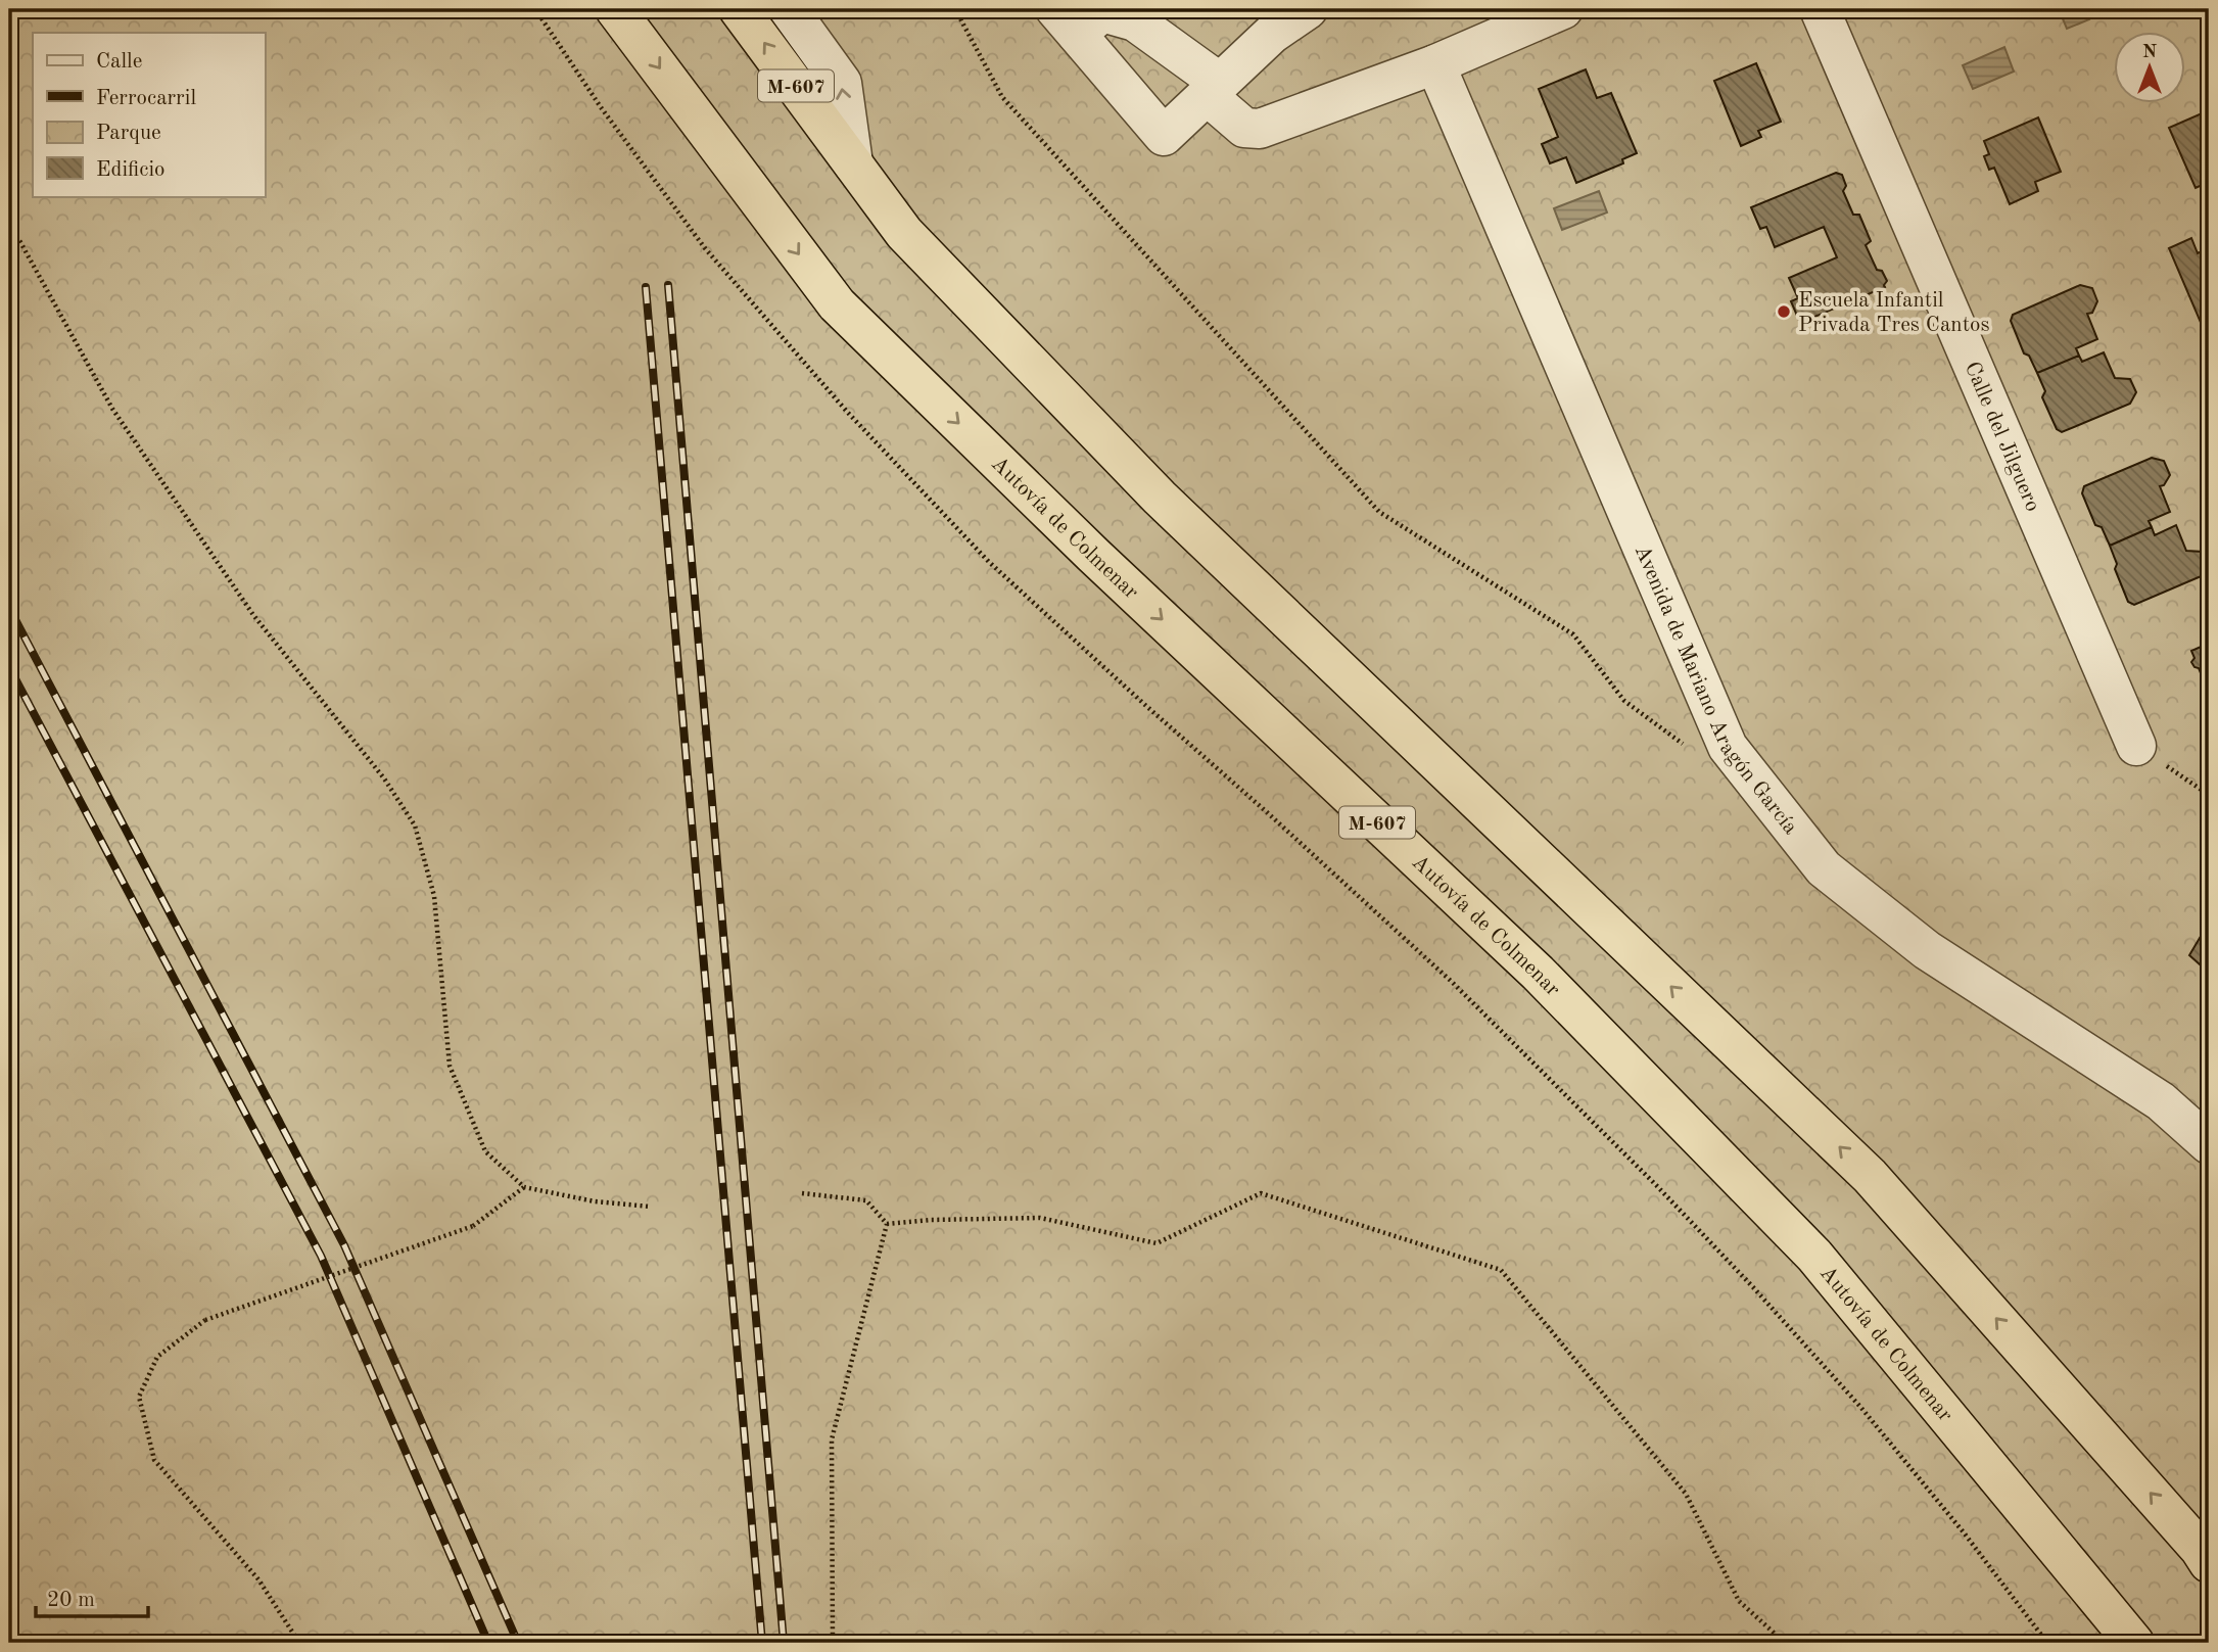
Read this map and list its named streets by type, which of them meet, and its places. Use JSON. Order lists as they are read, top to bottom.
{
  "streets": {
    "highway": ["M-607", "Autovía de Colmenar"],
    "street": ["Calle del Jilguero", "Avenida de Mariano Aragón García"]
  },
  "places": ["Escuela Infantil Privada Tres Cantos"],
  "legend": [
    "Calle",
    "Ferrocarril",
    "Parque",
    "Edificio"
  ],
  "scale_bar": "20 m",
  "north": "top"
}
